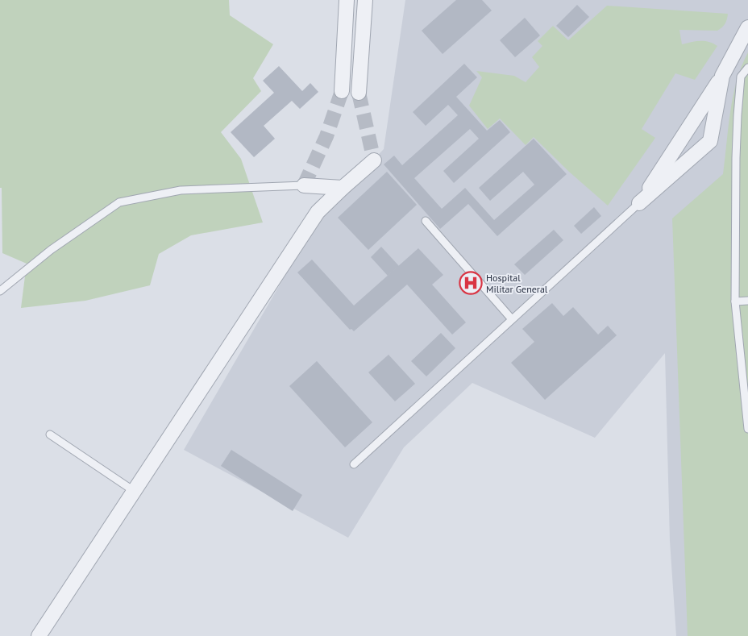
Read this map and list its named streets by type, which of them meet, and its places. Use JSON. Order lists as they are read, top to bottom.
{
  "places": {
    "hospital": ["Hospital Militar General"]
  }
}
